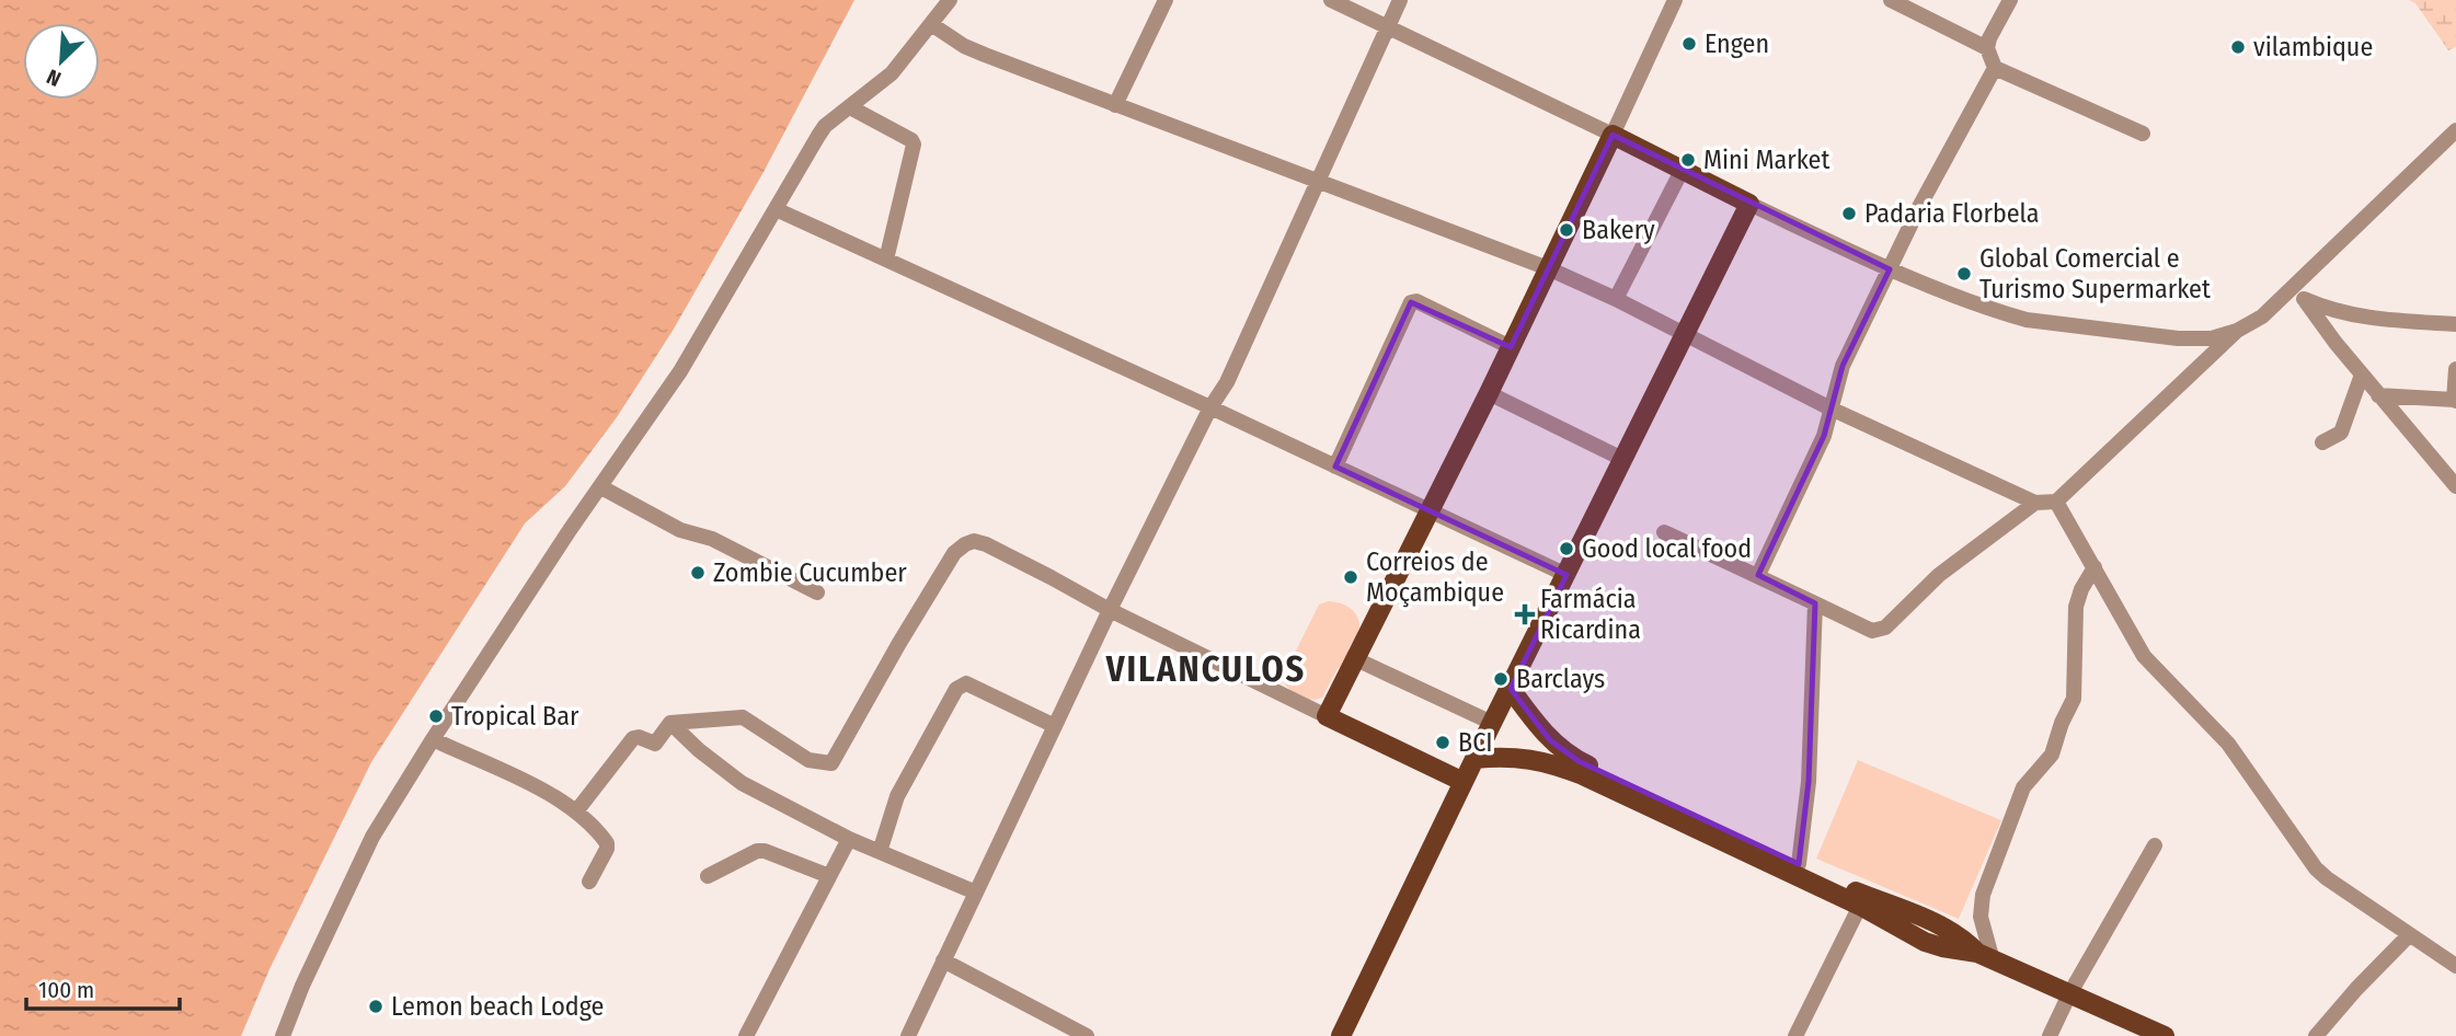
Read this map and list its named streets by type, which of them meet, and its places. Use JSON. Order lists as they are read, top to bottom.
{
  "districts": ["VILANCULOS"],
  "places": {
    "other": [
      "Engen",
      "vilambique",
      "Mini Market",
      "Padaria Florbela",
      "Bakery",
      "Global Comercial e Turismo Supermarket",
      "Good local food",
      "Zombie Cucumber",
      "Correios de Moçambique",
      "Barclays",
      "Tropical Bar",
      "BCI",
      "Lemon beach Lodge"
    ],
    "health": ["Farmácia Ricardina"]
  },
  "scale_bar": "100 m",
  "north": "bottom left"
}
